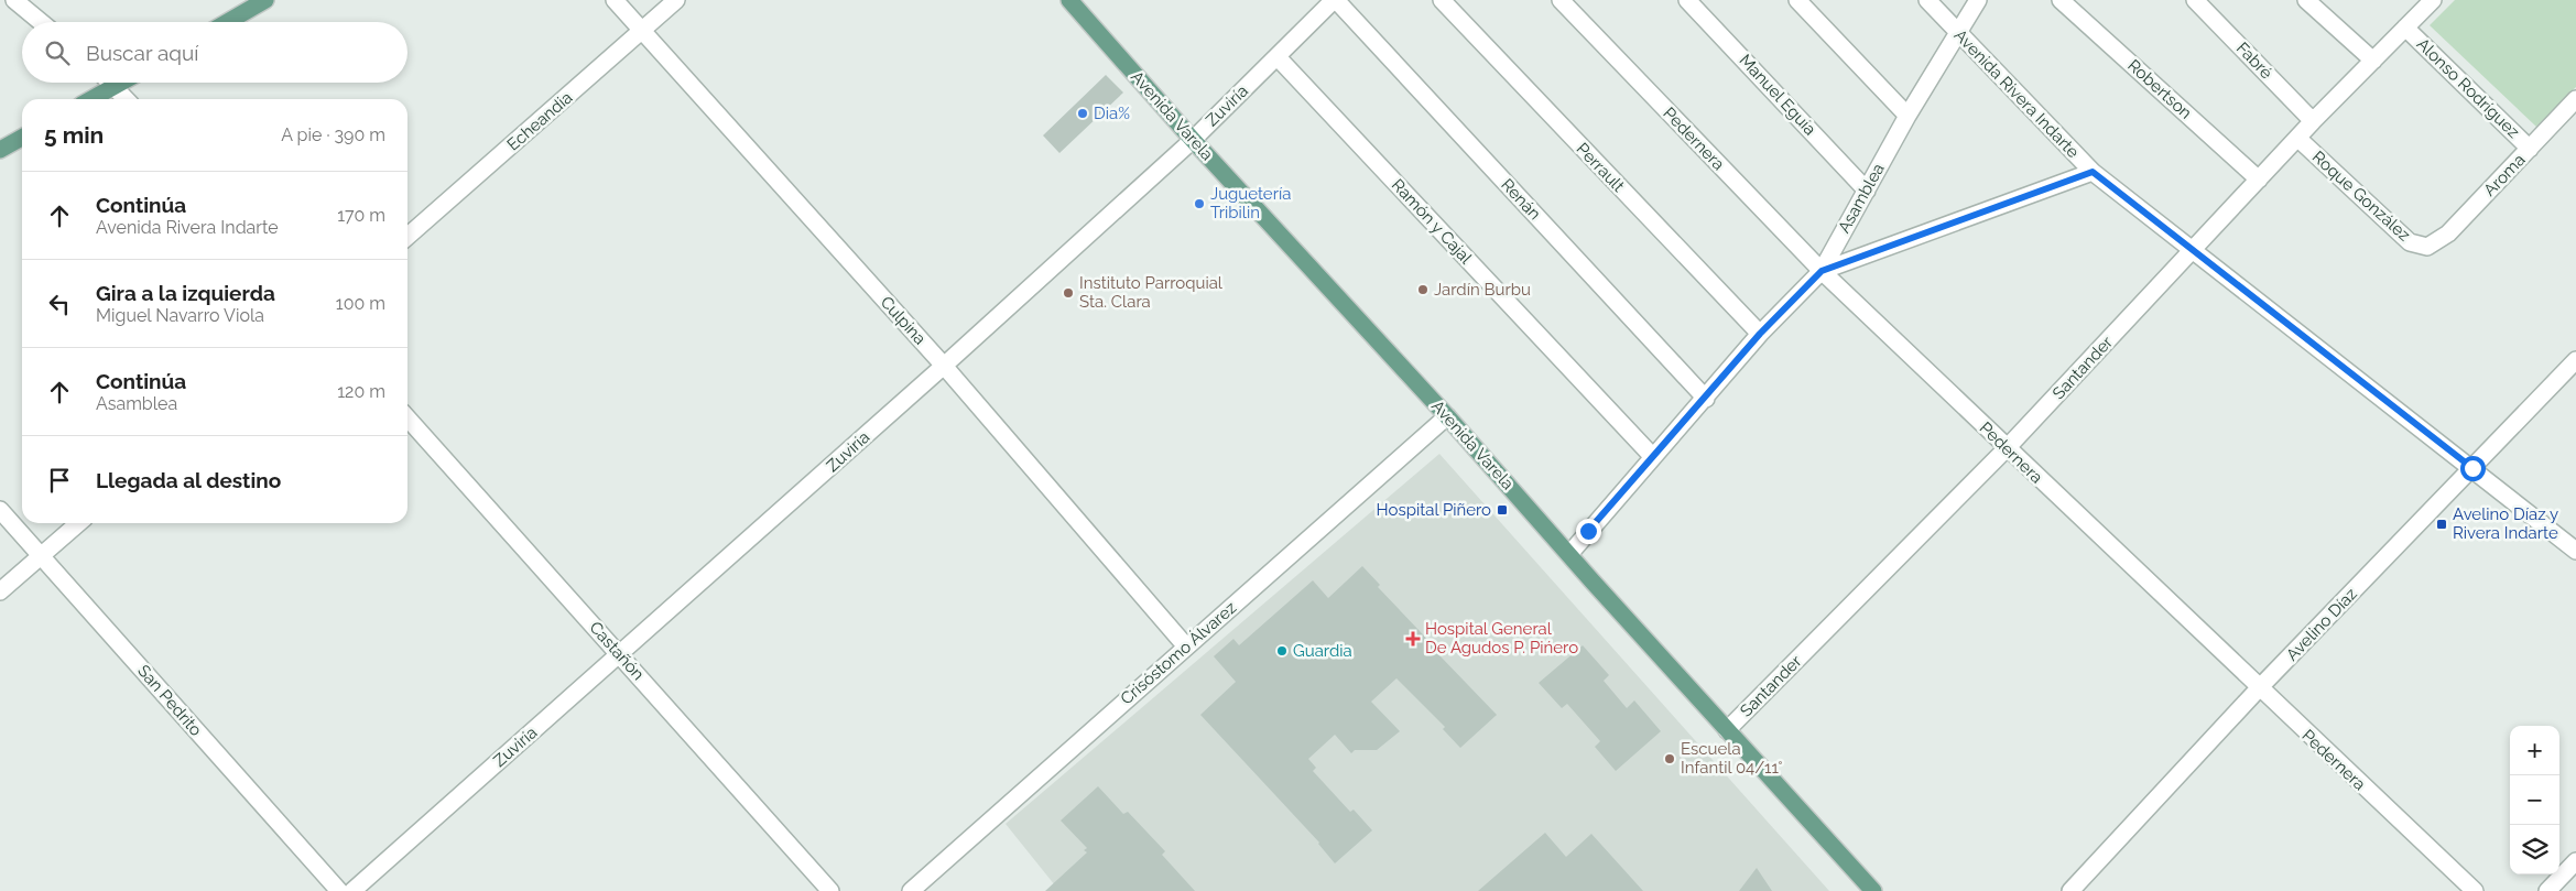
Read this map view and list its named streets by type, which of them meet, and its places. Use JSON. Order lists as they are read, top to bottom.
{
  "streets": {
    "main road": ["Avenida Varela"],
    "street": [
      "Fabré",
      "Alonso Rodríguez",
      "Robertson",
      "Avenida Rivera Indarte",
      "Manuel Eguía",
      "Zuviría",
      "Echeandia",
      "Pedernera",
      "Perrault",
      "Aroma",
      "Roque González",
      "Asamblea",
      "Renán",
      "Ramón y Cajal",
      "Culpina",
      "Santander",
      "Avelino Díaz",
      "Castañón",
      "Crisóstomo Álvarez",
      "San Pedrito"
    ]
  },
  "crossings": [
    ["Fabré", "Santander"],
    ["Alonso Rodríguez", "Aroma"],
    ["Alonso Rodríguez", "Santander"],
    ["Robertson", "Santander"],
    ["Avenida Rivera Indarte", "Asamblea"],
    ["Avenida Rivera Indarte", "Santander"],
    ["Avenida Rivera Indarte", "Avelino Díaz"],
    ["Manuel Eguía", "Asamblea"],
    ["Zuviría", "Avenida Varela"],
    ["Zuviría", "Renán"],
    ["Zuviría", "Ramón y Cajal"],
    ["Zuviría", "Culpina"],
    ["Zuviría", "Castañón"],
    ["Avenida Varela", "Asamblea"],
    ["Avenida Varela", "Santander"],
    ["Avenida Varela", "Crisóstomo Álvarez"],
    ["Echeandia", "Culpina"],
    ["Pedernera", "Asamblea"],
    ["Pedernera", "Santander"],
    ["Pedernera", "Avelino Díaz"],
    ["Perrault", "Asamblea"],
    ["Aroma", "Roque González"],
    ["Roque González", "Santander"],
    ["Asamblea", "Renán"],
    ["Asamblea", "Ramón y Cajal"],
    ["Culpina", "Crisóstomo Álvarez"]
  ],
  "places": {
    "other": [
      "Dia%",
      "Juguetería Tribilin",
      "Jardín Burbu",
      "Instituto Parroquial Sta. Clara",
      "Guardia",
      "Escuela Infantil 04/11°"
    ],
    "transit": ["Hospital Piñero", "Avelino Díaz y Rivera Indarte"],
    "health": ["Hospital General De Agudos P. Pińero"]
  },
  "page": {
    "search": "Buscar aquí",
    "heading": ["5 min", "A pie · 390 m"],
    "list": [
      ["Continúa", "Avenida Rivera Indarte", "170 m"],
      ["Gira a la izquierda", "Miguel Navarro Viola", "100 m"],
      ["Continúa", "Asamblea", "120 m"],
      "Llegada al destino"
    ],
    "map_buttons": ["+", "−"]
  }
}
